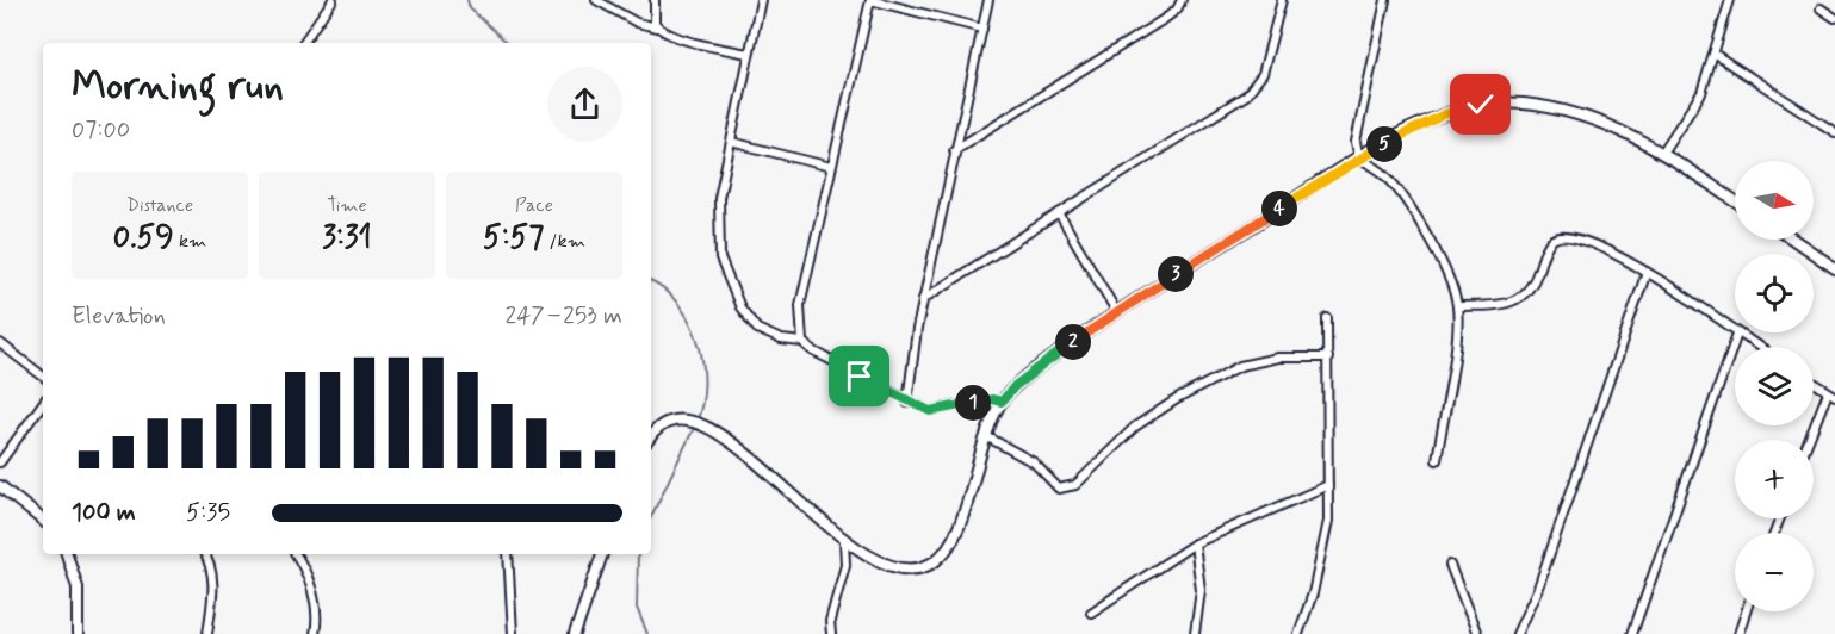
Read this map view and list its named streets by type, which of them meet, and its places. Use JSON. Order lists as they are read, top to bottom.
{
  "north": "right",
  "page": {
    "heading": ["Morning run", "07:00"],
    "pins": [
      "5",
      "4",
      "3",
      "2",
      "1"
    ],
    "map_buttons": ["+", "−"],
    "stats": [
      ["Distance", "0.59 km"],
      ["Time", "3:31"],
      ["Pace", "5:57 /km"]
    ],
    "chart": ["Elevation", "247–253 m"],
    "list": [
      {
        "name": "100 m",
        "note": "5:35"
      }
    ]
  }
}
